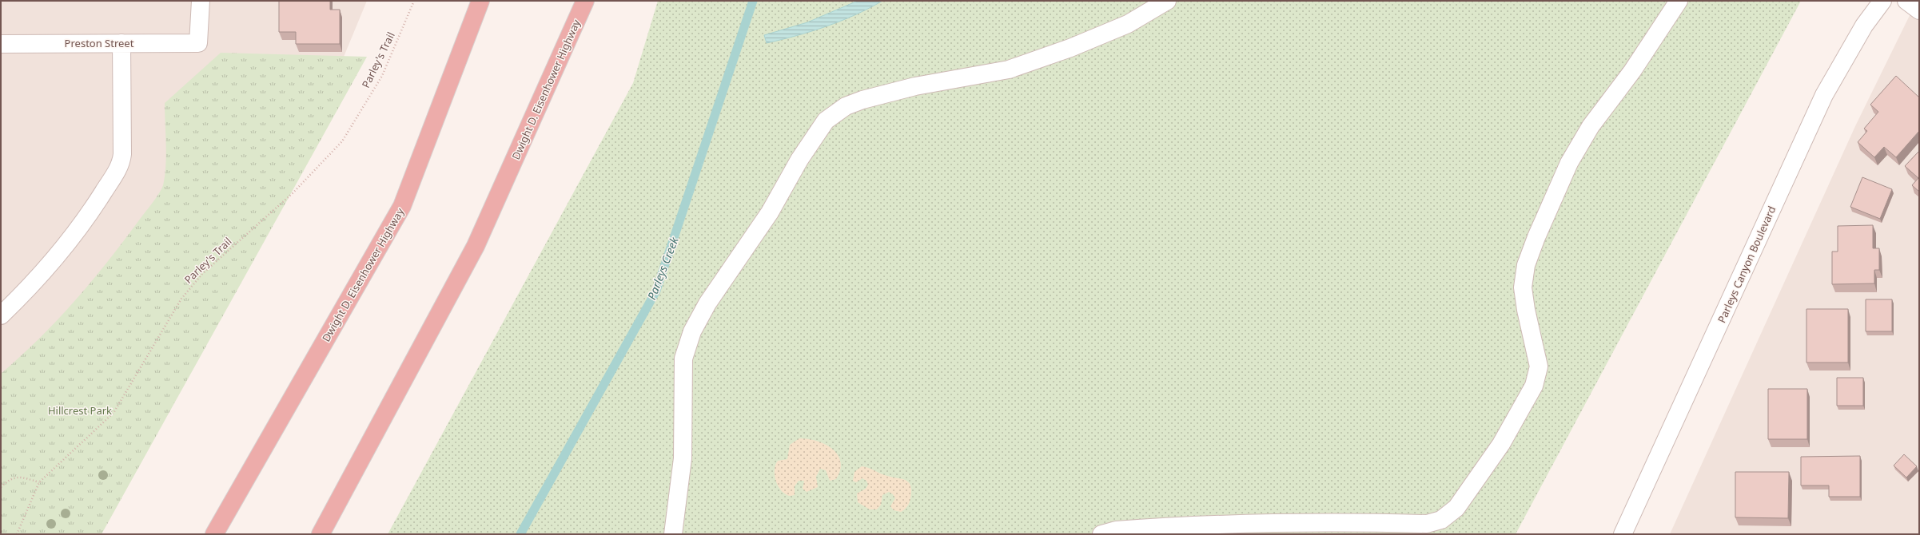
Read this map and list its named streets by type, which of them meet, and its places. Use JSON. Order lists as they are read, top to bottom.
{
  "streets": {
    "highway": ["Dwight D. Eisenhower Highway"],
    "street": ["Preston Street", "Parleys Canyon Boulevard"],
    "path": ["Parley's Trail"]
  },
  "water": ["Parleys Creek"],
  "parks": ["Hillcrest Park"]
}
